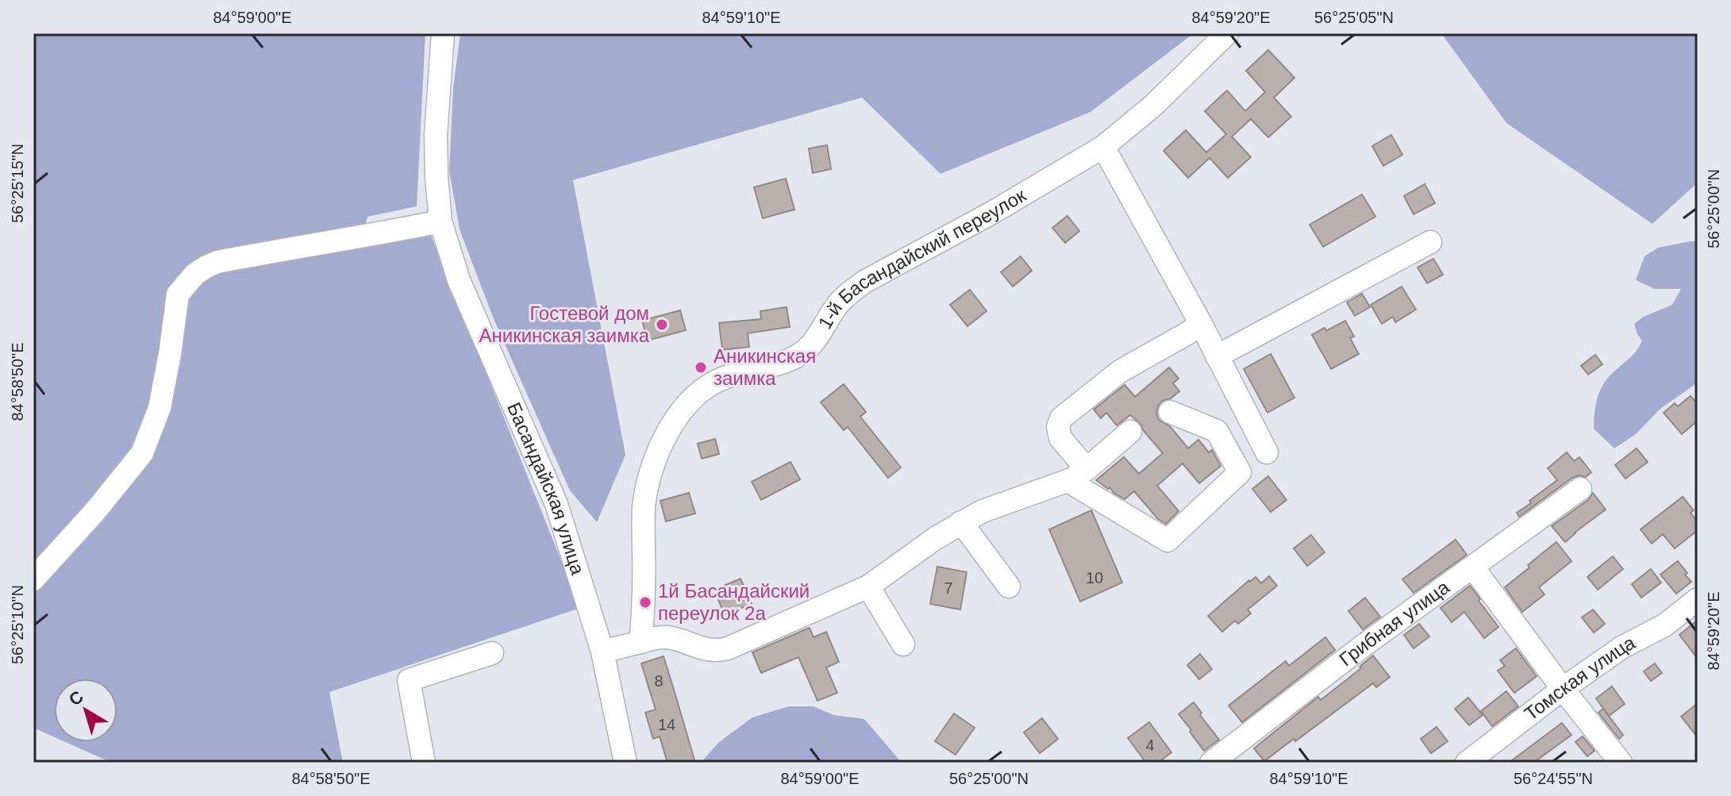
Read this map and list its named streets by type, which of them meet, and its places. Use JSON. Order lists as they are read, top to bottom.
{
  "streets": {
    "street": [
      "1-й Басандайский переулок",
      "Басандайская улица",
      "Грибная улица",
      "Томская улица"
    ]
  },
  "places": ["Гостевой дом Аникинская заимка", "Аникинская заимка", "1й Басандайский переулок 2а"],
  "house_numbers": [
    "10",
    "7",
    "8",
    "14",
    "4"
  ],
  "north": "top left",
  "coordinates": [
    "84°59'00\"E",
    "84°59'10\"E",
    "84°59'20\"E",
    "56°25'05\"N",
    "56°25'15\"N",
    "56°25'00\"N",
    "84°58'50\"E",
    "56°25'10\"N",
    "56°24'55\"N"
  ]
}
